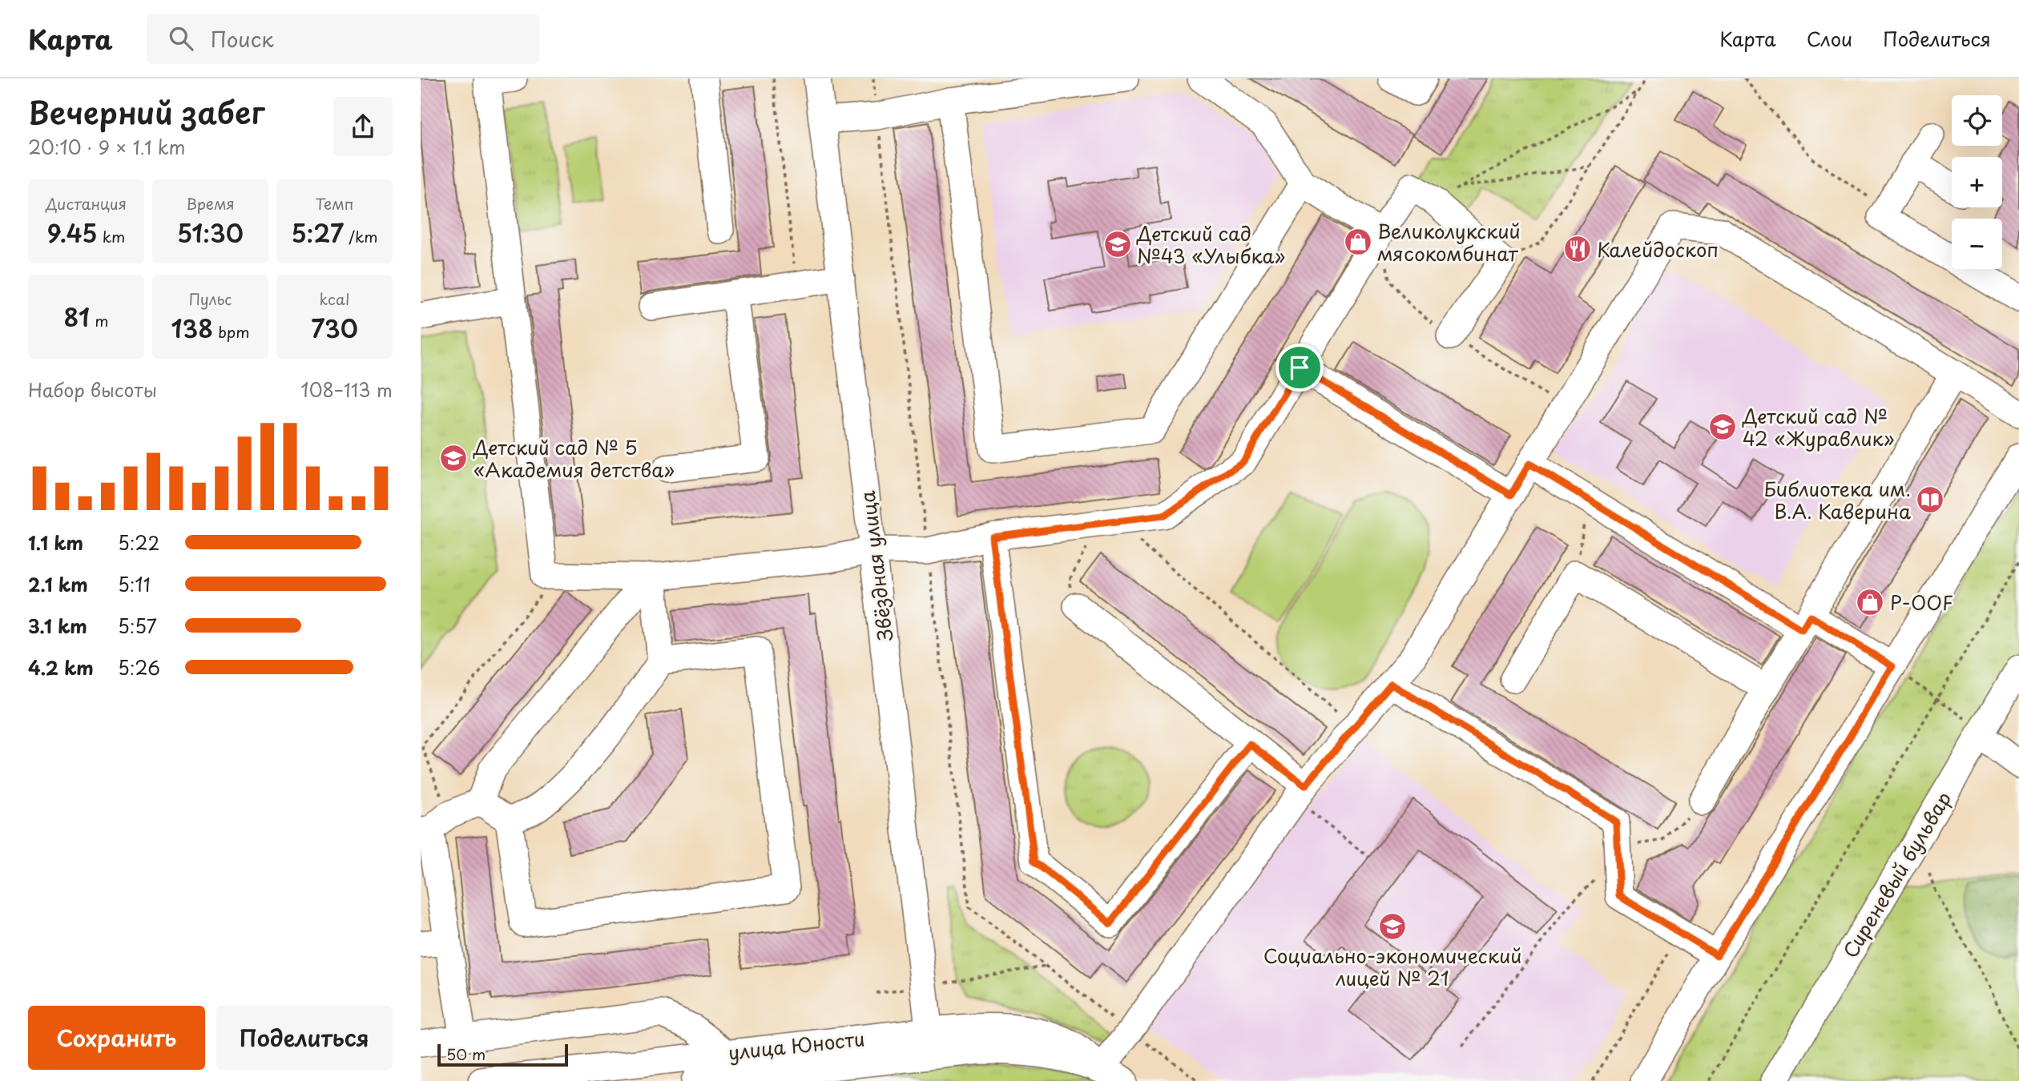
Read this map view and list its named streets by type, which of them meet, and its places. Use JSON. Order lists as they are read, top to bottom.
{
  "streets": {
    "street": ["Звёздная улица", "Сиреневый бульвар", "улица Юности"]
  },
  "crossings": [
    ["Звёздная улица", "улица Юности"]
  ],
  "places": {
    "shop": ["Великолукский мясокомбинат", "P-OOF"],
    "school or university": [
      "Детский сад №43 «Улыбка»",
      "Детский сад № 42 «Журавлик»",
      "Детский сад № 5 «Академия детства»",
      "Социально-экономический лицей № 21"
    ],
    "restaurant": ["Калейдоскоп"],
    "library": ["Библиотека им. В.А. Каверина"]
  },
  "scale_bar": "50 m",
  "page": {
    "header": "Карта",
    "search": "Поиск",
    "nav": ["Карта", "Слои", "Поделиться"],
    "heading": ["Вечерний забег", "20:10 · 9 × 1.1 km"],
    "map_buttons": ["+", "−"],
    "stats": [
      ["Дистанция", "9.45 km"],
      ["Время", "51:30"],
      ["Темп", "5:27 /km"],
      ["81 m"],
      ["Пульс", "138 bpm"],
      ["kcal", "730"]
    ],
    "chart": ["Набор высоты", "108–113 m"],
    "list": [
      {
        "name": "1.1 km",
        "note": "5:22"
      },
      {
        "name": "2.1 km",
        "note": "5:11"
      },
      {
        "name": "3.1 km",
        "note": "5:57"
      },
      {
        "name": "4.2 km",
        "note": "5:26"
      }
    ],
    "buttons": ["Сохранить", "Поделиться"],
    "scale": "50 m"
  }
}
